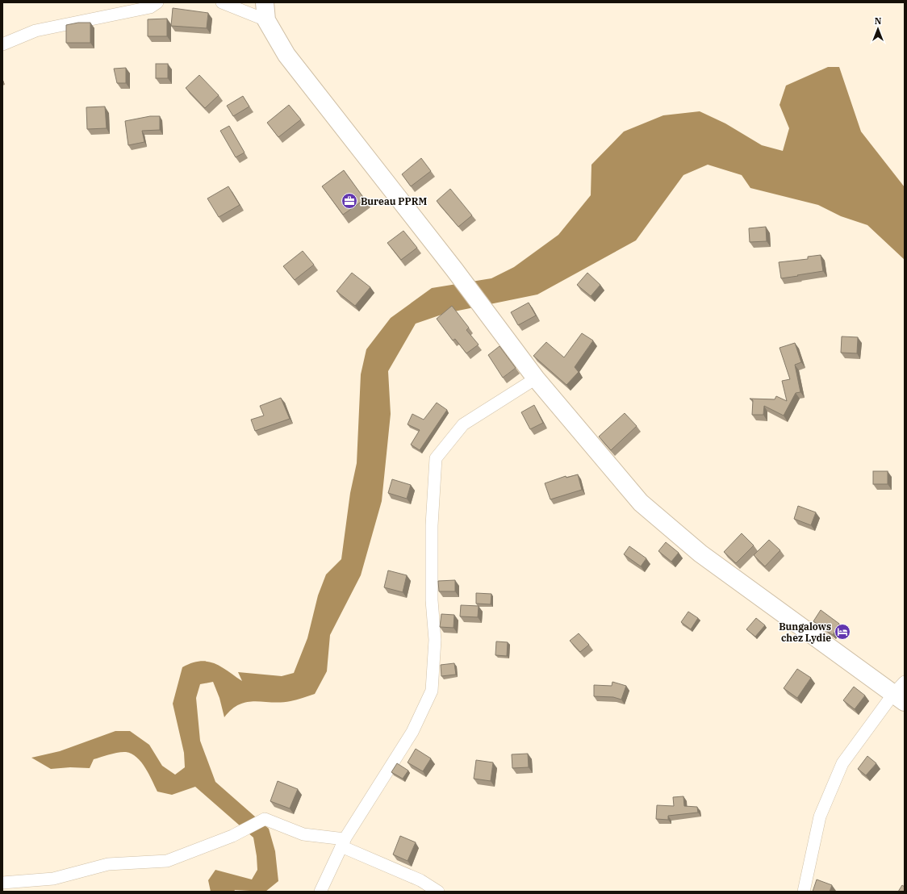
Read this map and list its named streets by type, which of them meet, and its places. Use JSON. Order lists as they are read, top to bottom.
{
  "places": {
    "office": ["Bureau PPRM"],
    "hotel": ["Bungalows chez Lydie"]
  },
  "north": "top"
}
